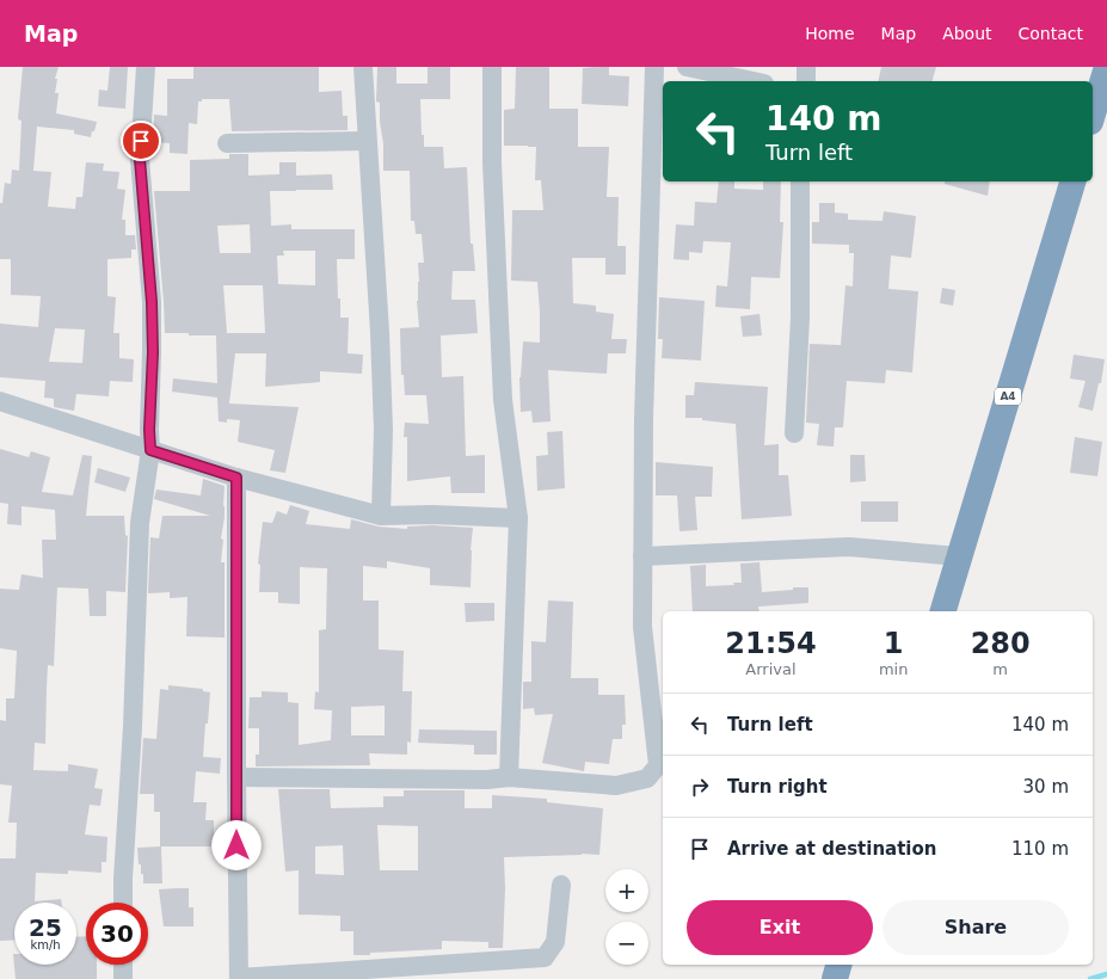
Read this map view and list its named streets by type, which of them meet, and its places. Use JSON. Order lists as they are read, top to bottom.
{
  "streets": {
    "highway": ["A4"]
  },
  "page": {
    "header": "Map",
    "nav": [
      "Home",
      "Map",
      "About",
      "Contact"
    ],
    "turn": ["140 m", "Turn left"],
    "eta": [
      "21:54",
      "Arrival",
      "1",
      "min",
      "280",
      "m"
    ],
    "list": [
      {
        "name": "Turn left",
        "value": "140 m"
      },
      {
        "name": "Turn right",
        "value": "30 m"
      },
      {
        "name": "Arrive at destination",
        "value": "110 m"
      }
    ],
    "map_buttons": ["+", "−"],
    "buttons": ["Exit", "Share"],
    "speed": "25 km/h",
    "limit": "30"
  }
}
